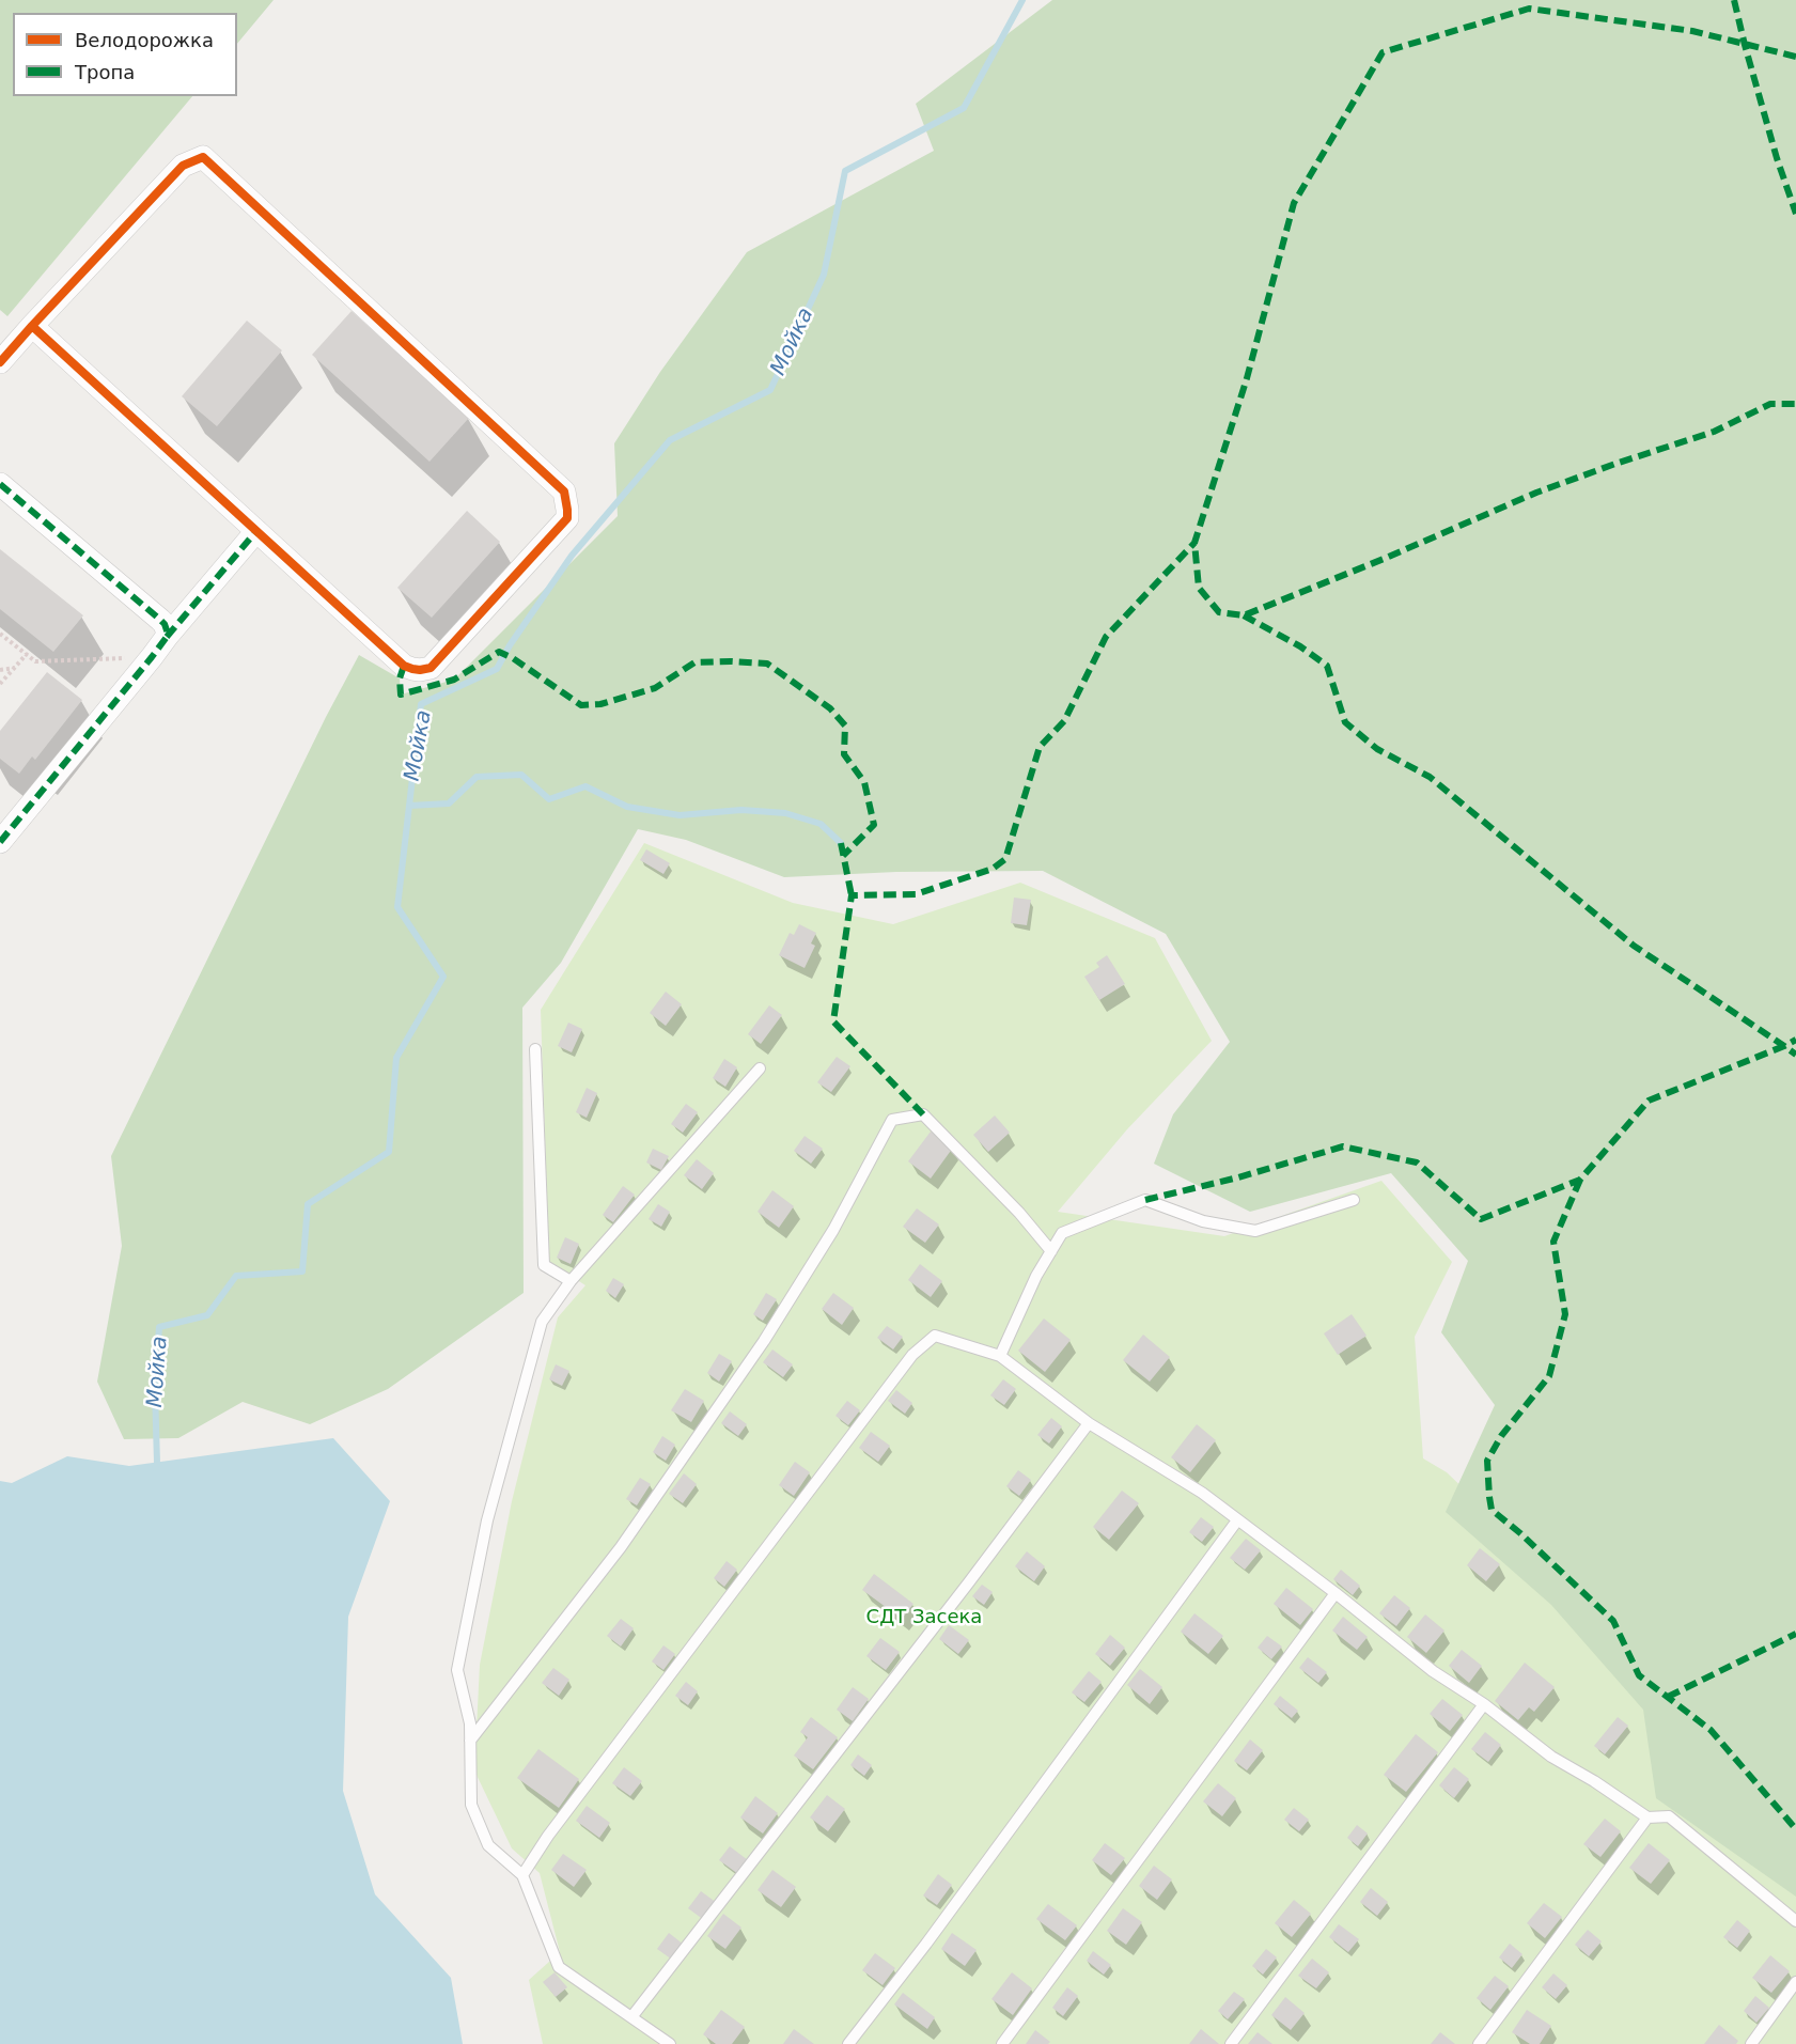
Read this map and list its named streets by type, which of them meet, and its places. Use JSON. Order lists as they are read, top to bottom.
{
  "water": ["Мойка"],
  "parks": ["СДТ Засека"],
  "legend": ["Велодорожка", "Тропа"]
}
